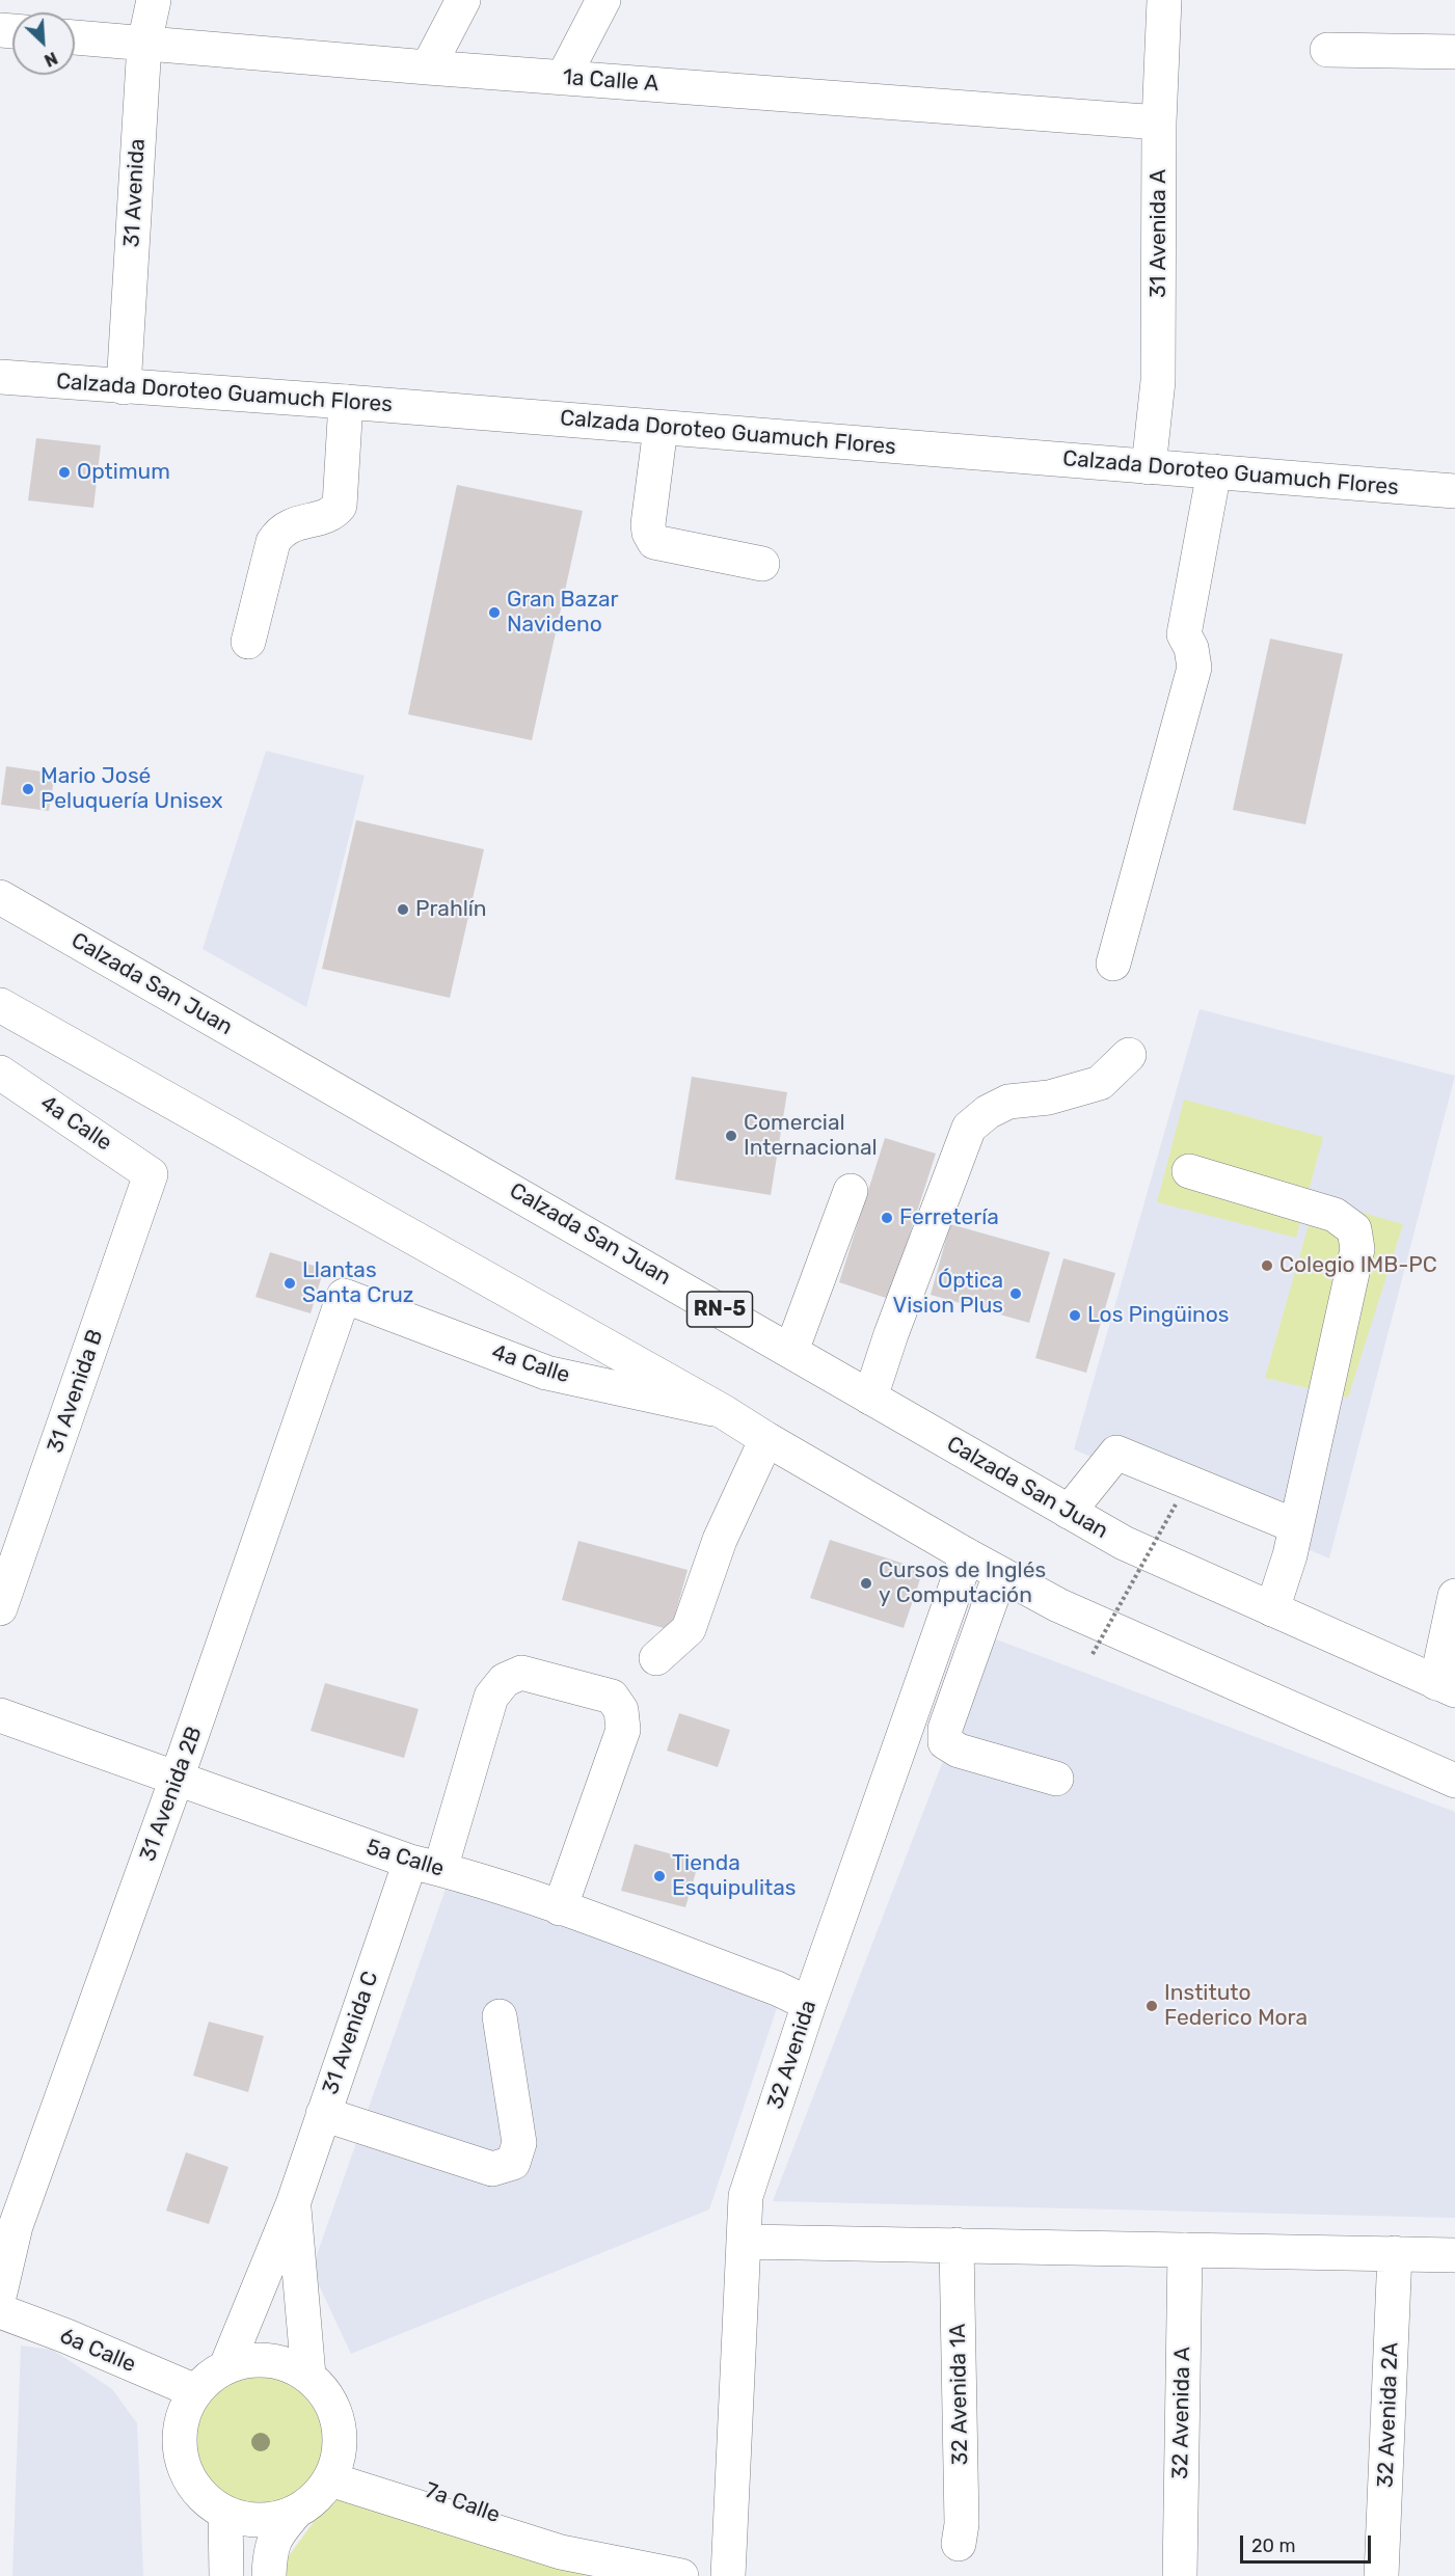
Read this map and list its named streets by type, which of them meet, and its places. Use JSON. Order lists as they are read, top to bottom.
{
  "streets": {
    "street": [
      "1a Calle A",
      "31 Avenida",
      "31 Avenida A",
      "Calzada Doroteo Guamuch Flores",
      "Calzada San Juan",
      "4a Calle",
      "RN-5",
      "31 Avenida B",
      "31 Avenida 2B",
      "5a Calle",
      "31 Avenida C",
      "32 Avenida",
      "6a Calle",
      "32 Avenida 1A",
      "32 Avenida A",
      "32 Avenida 2A",
      "7a Calle"
    ]
  },
  "crossings": [
    ["1a Calle A", "31 Avenida"],
    ["1a Calle A", "31 Avenida A"],
    ["31 Avenida", "Calzada Doroteo Guamuch Flores"],
    ["31 Avenida A", "Calzada Doroteo Guamuch Flores"],
    ["4a Calle", "31 Avenida B"],
    ["4a Calle", "31 Avenida 2B"],
    ["31 Avenida 2B", "5a Calle"],
    ["5a Calle", "31 Avenida C"],
    ["5a Calle", "32 Avenida"],
    ["31 Avenida C", "6a Calle"],
    ["31 Avenida C", "7a Calle"],
    ["6a Calle", "7a Calle"]
  ],
  "places": [
    "Optimum",
    "Gran Bazar Navideno",
    "Mario José Peluquería Unisex",
    "Prahlín",
    "Comercial Internacional",
    "Ferretería",
    "Colegio IMB-PC",
    "Llantas Santa Cruz",
    "Óptica Vision Plus",
    "Los Pingüinos",
    "Cursos de Inglés y Computación",
    "Tienda Esquipulitas",
    "Instituto Federico Mora"
  ],
  "scale_bar": "20 m",
  "north": "bottom right"
}
